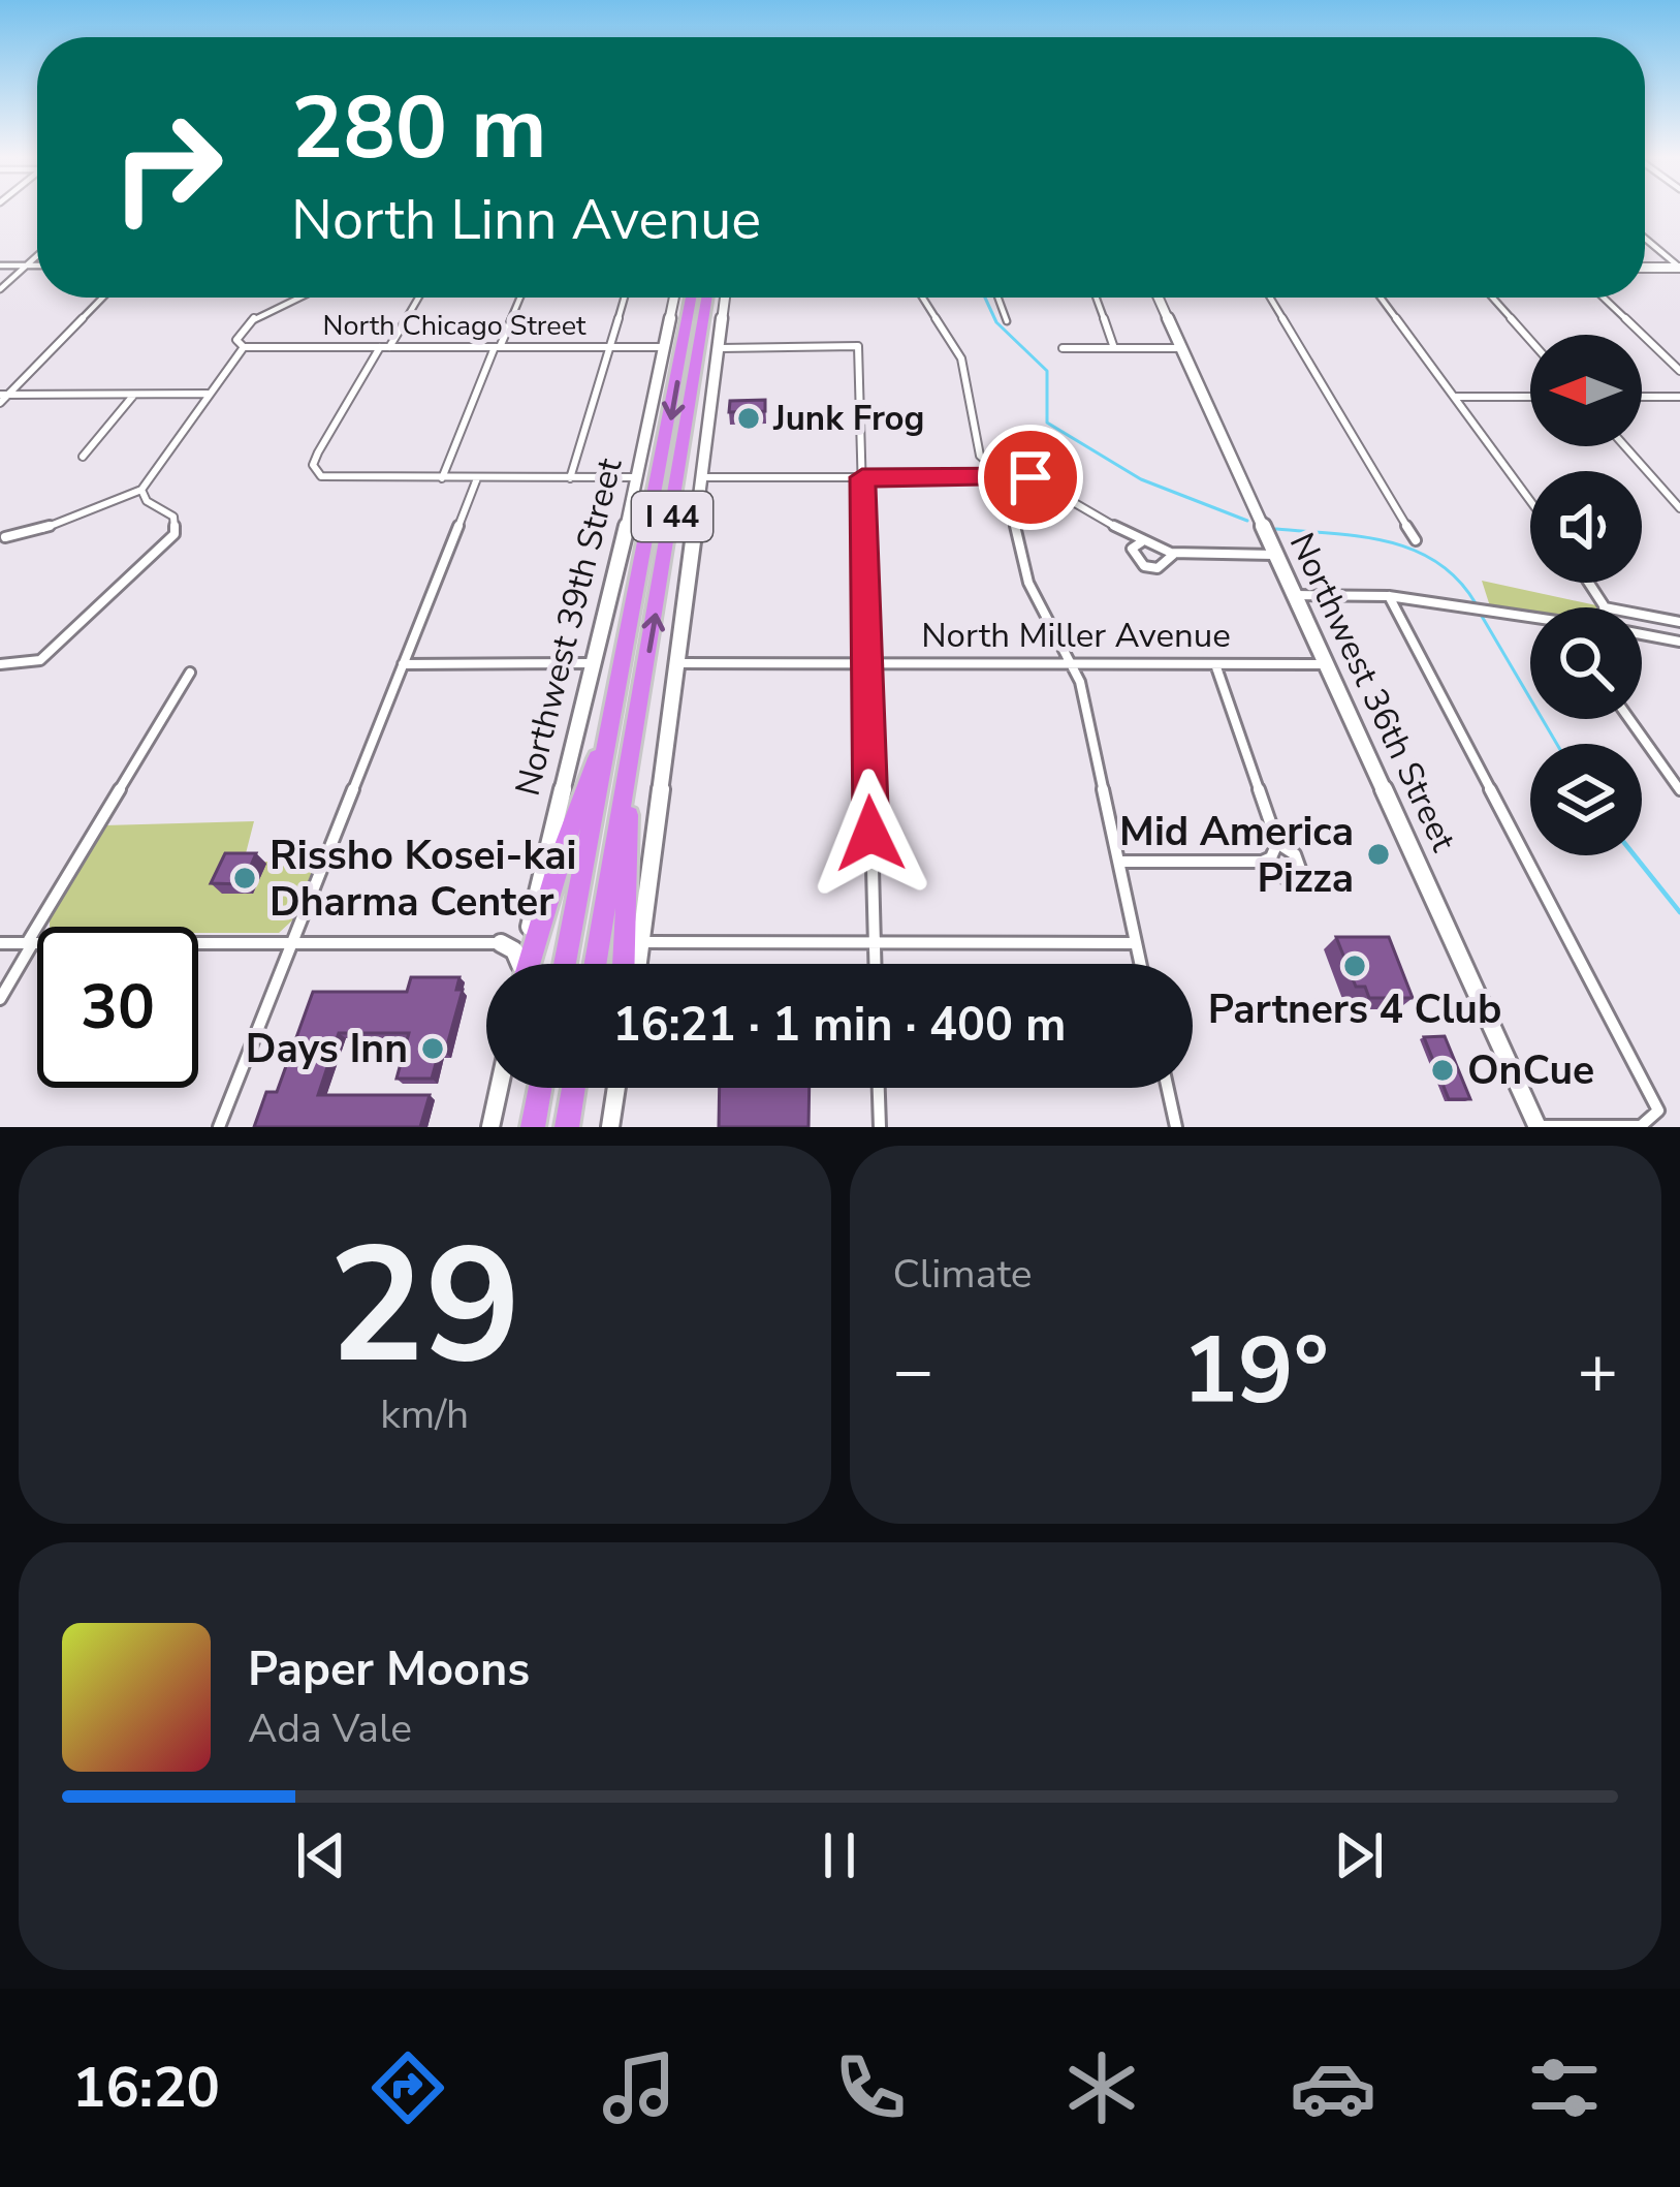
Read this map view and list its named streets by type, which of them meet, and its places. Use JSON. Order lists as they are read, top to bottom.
{
  "streets": {
    "highway": ["I 44"],
    "main road": ["Northwest 39th Street", "Northwest 36th Street"],
    "street": ["North Chicago Street", "North Miller Avenue"]
  },
  "crossings": [
    ["North Chicago Street", "Northwest 39th Street"],
    ["North Miller Avenue", "Northwest 36th Street"]
  ],
  "places": [
    "Junk Frog",
    "Mid America Pizza",
    "Rissho Kosei-kai Dharma Center",
    "Partners 4 Club",
    "Days Inn",
    "OnCue"
  ],
  "north": "left",
  "page": {
    "turn": ["280 m", "North Linn Avenue"],
    "limit": "30",
    "trip": "16:21 · 1 min · 400 m",
    "tile": [
      ["29", "km/h"],
      "Climate"
    ],
    "heat": ["−", "19°", "+"],
    "song": ["Paper Moons", "Ada Vale"],
    "tabs": "16:20"
  }
}
